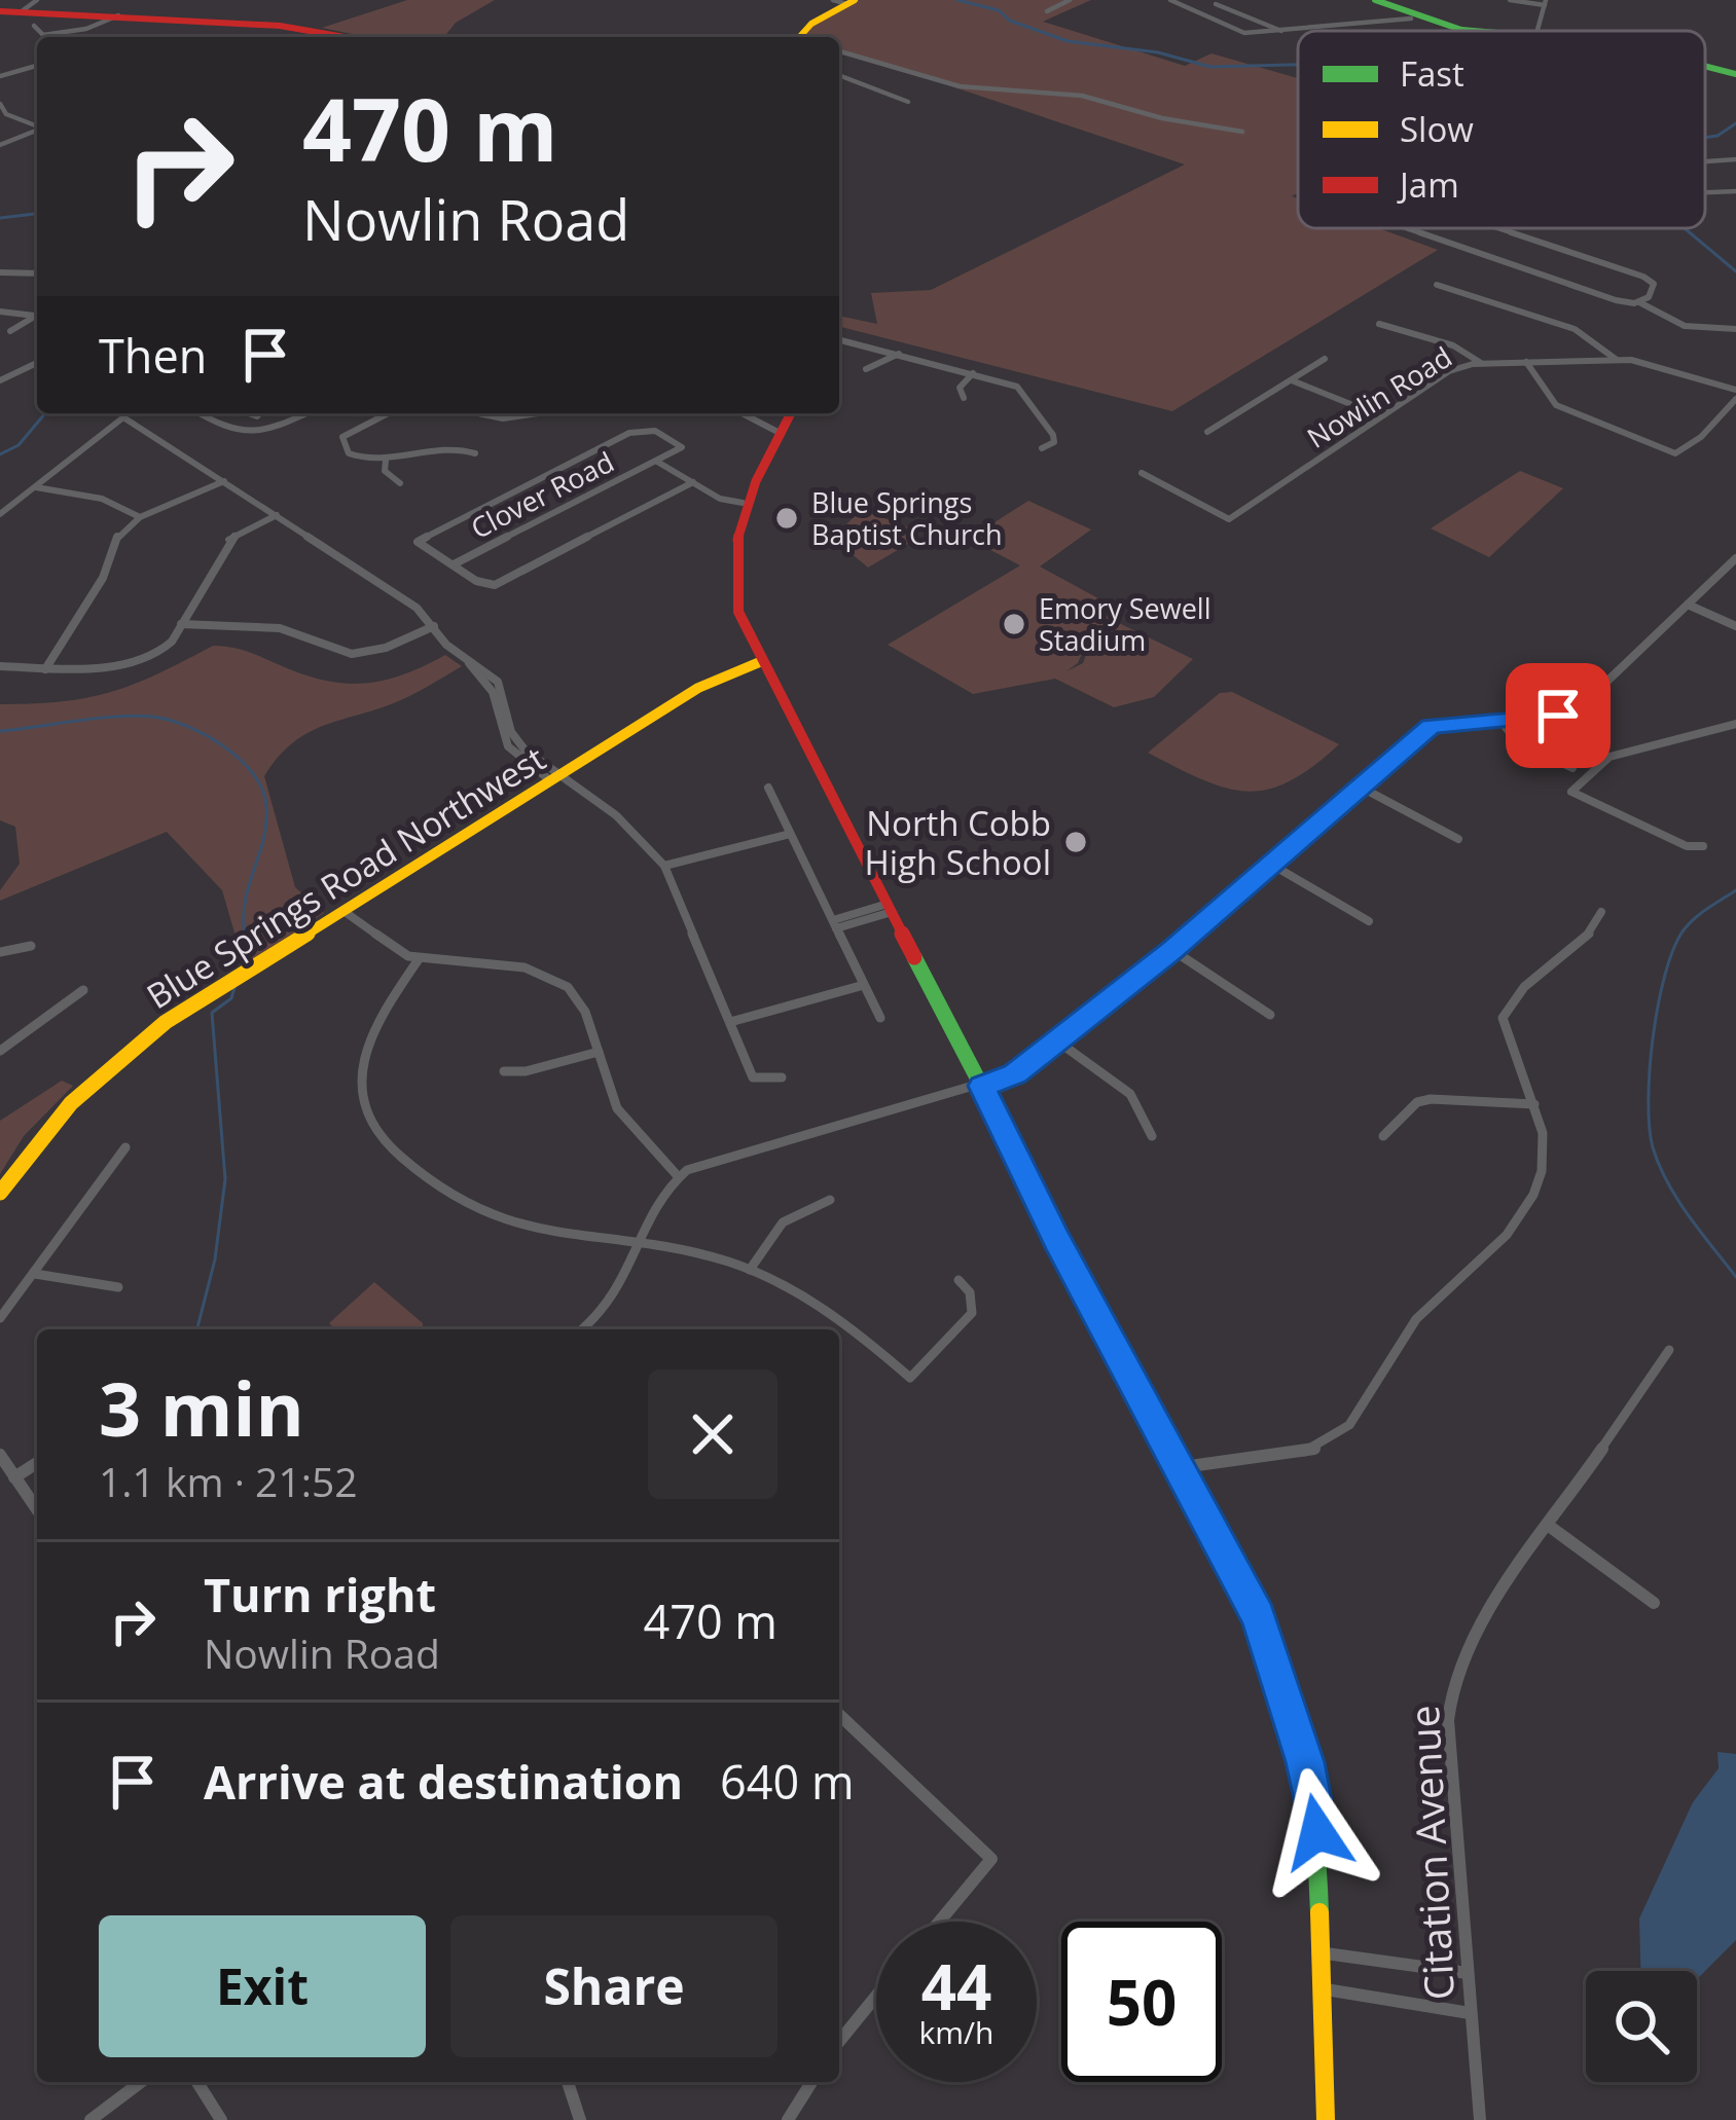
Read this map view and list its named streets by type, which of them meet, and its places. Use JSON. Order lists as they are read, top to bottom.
{
  "streets": {
    "street": [
      "Nowlin Road",
      "Clover Road",
      "Blue Springs Road Northwest",
      "Citation Avenue"
    ]
  },
  "places": ["Blue Springs Baptist Church", "Emory Sewell Stadium", "North Cobb High School"],
  "legend": ["Fast", "Slow", "Jam"],
  "page": {
    "turn": ["470 m", "Nowlin Road"],
    "then": "Then",
    "heading": ["3 min", "1.1 km · 21:52"],
    "list": [
      {
        "name": "Turn right",
        "note": "Nowlin Road",
        "value": "470 m"
      },
      {
        "name": "Arrive at destination",
        "value": "640 m"
      }
    ],
    "buttons": ["Exit", "Share"],
    "speed": "44 km/h",
    "limit": "50"
  }
}
